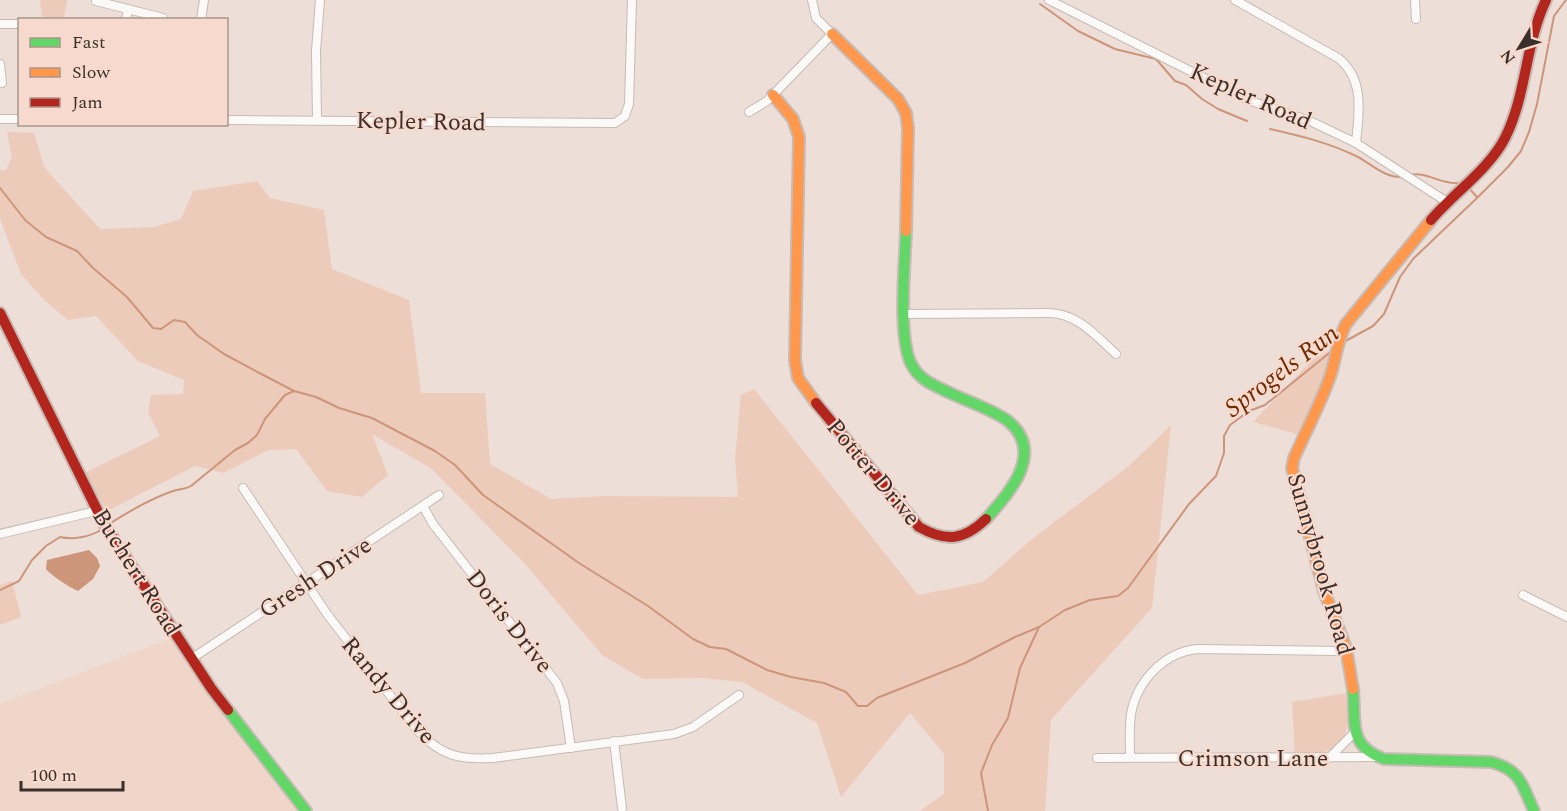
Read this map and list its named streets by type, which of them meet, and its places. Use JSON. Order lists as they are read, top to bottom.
{
  "streets": {
    "street": [
      "Kepler Road",
      "Potter Drive",
      "Sunnybrook Road",
      "Buchert Road",
      "Gresh Drive",
      "Doris Drive",
      "Randy Drive",
      "Crimson Lane"
    ]
  },
  "crossings": [
    ["Kepler Road", "Sunnybrook Road"],
    ["Buchert Road", "Gresh Drive"],
    ["Gresh Drive", "Doris Drive"],
    ["Gresh Drive", "Randy Drive"],
    ["Doris Drive", "Randy Drive"]
  ],
  "water": ["Sprogels Run"],
  "legend": ["Fast", "Slow", "Jam"],
  "scale_bar": "100 m",
  "north": "bottom left"
}
